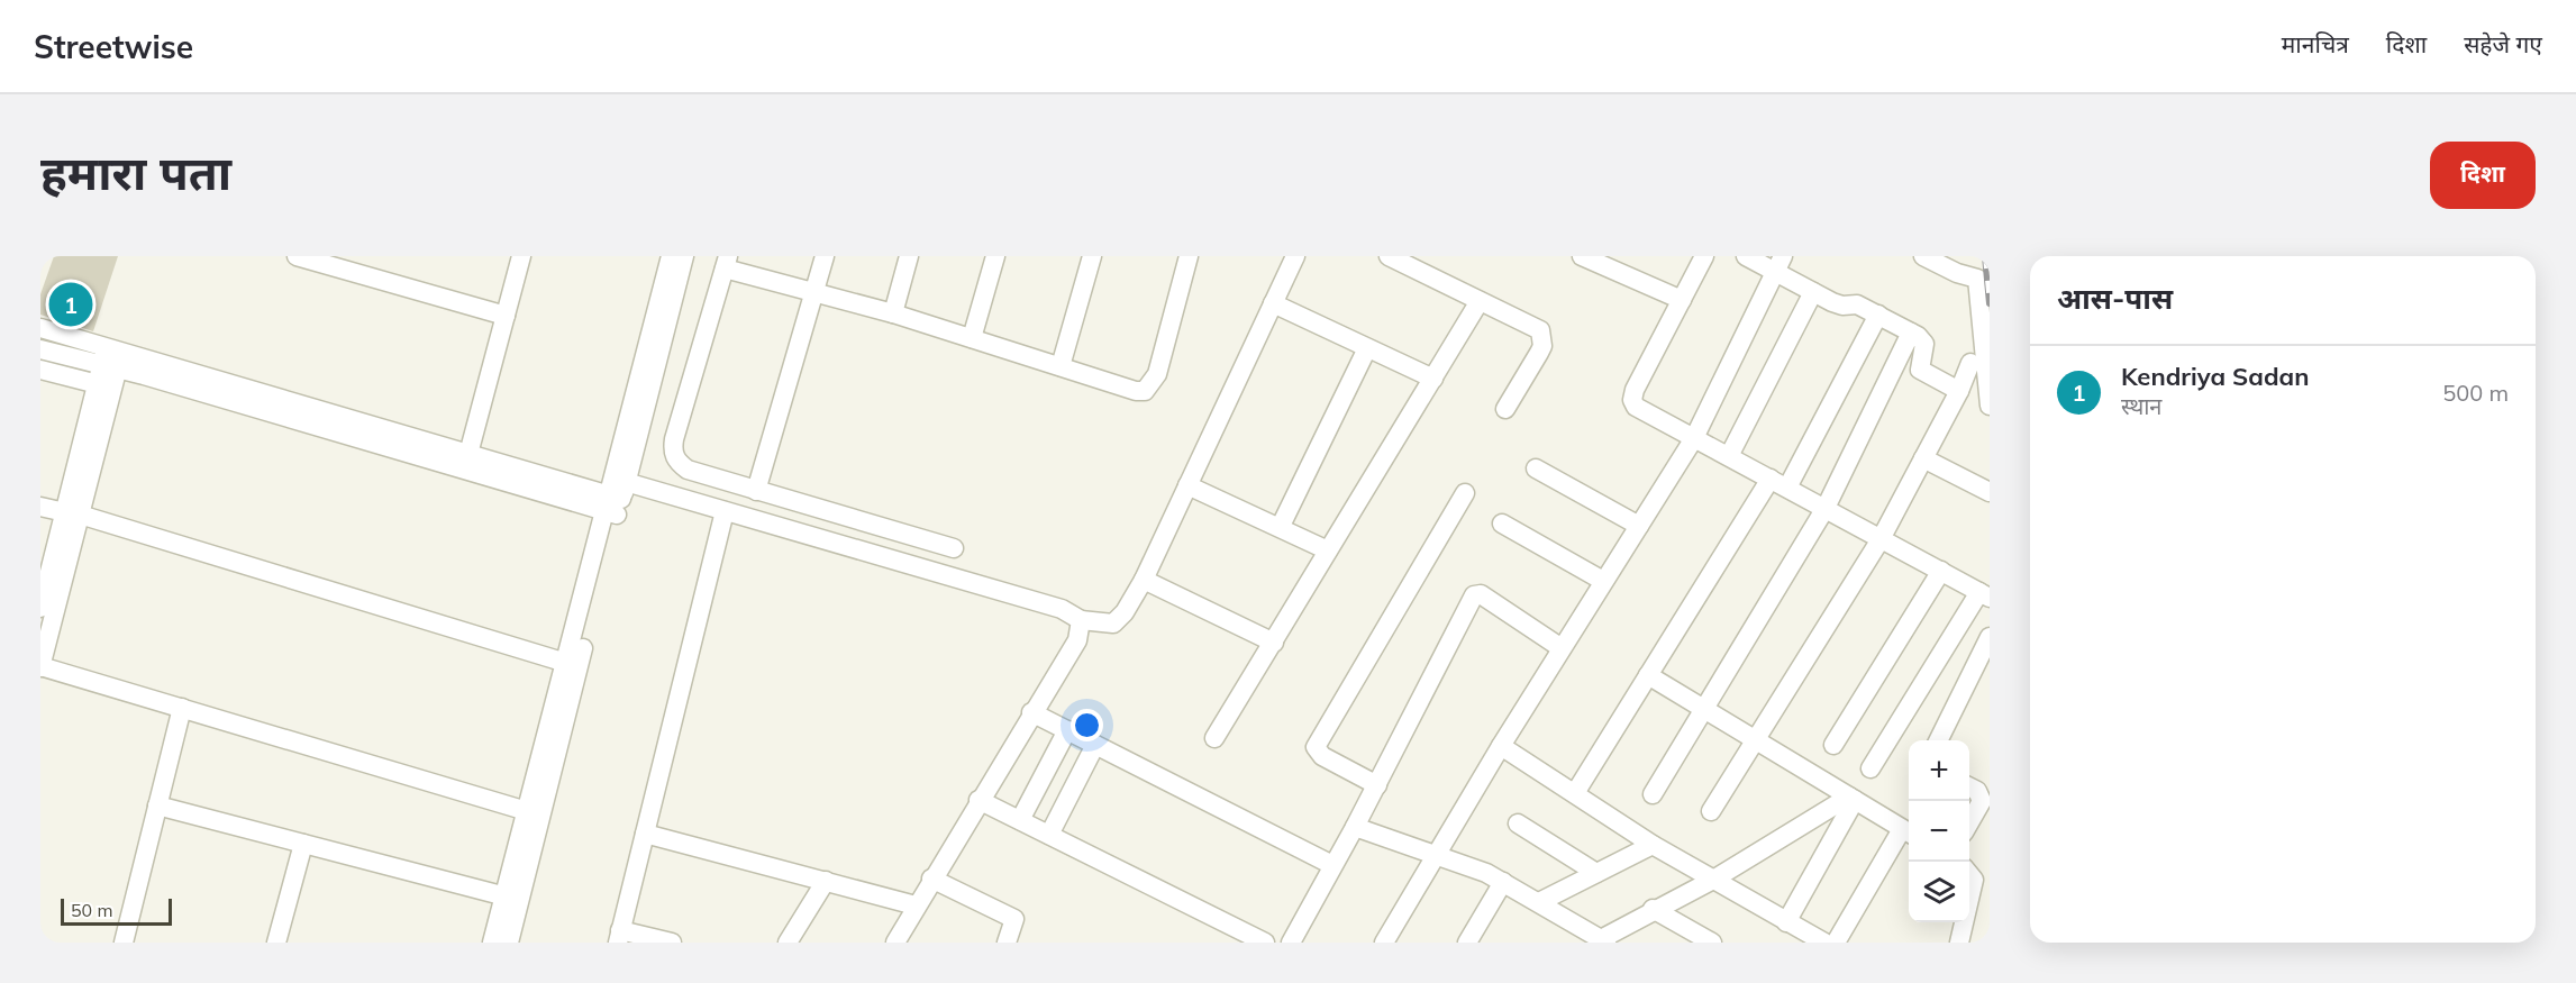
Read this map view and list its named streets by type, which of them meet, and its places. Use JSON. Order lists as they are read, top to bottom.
{
  "scale_bar": "50 m",
  "page": {
    "header": "Streetwise",
    "nav": ["मानचित्र", "दिशा", "सहेजे गए"],
    "buttons": "दिशा",
    "title": "हमारा पता",
    "heading": "आस-पास",
    "pins": "1",
    "list": [
      {
        "mark": "1",
        "name": "Kendriya Sadan",
        "note": "स्थान",
        "value": "500 m"
      }
    ],
    "map_buttons": ["+", "−"],
    "scale": "50 m"
  }
}
